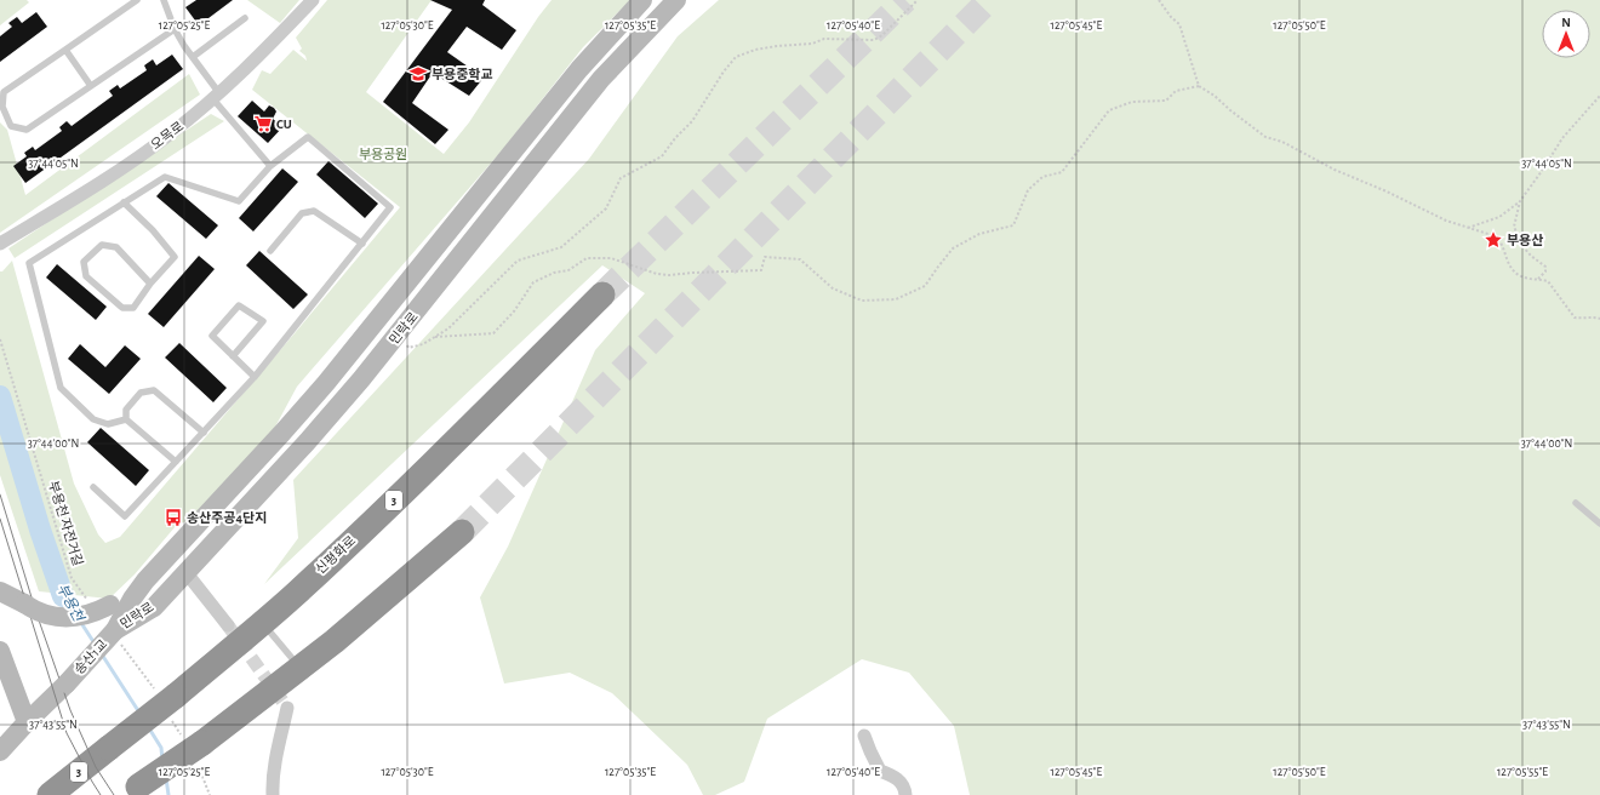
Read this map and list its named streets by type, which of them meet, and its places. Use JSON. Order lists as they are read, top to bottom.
{
  "streets": {
    "highway": ["3", "신평화로"],
    "main road": ["민락로", "송산1교"],
    "street": ["오목로"],
    "path": ["부용천 자전거길"]
  },
  "crossings": [
    ["민락로", "송산1교"]
  ],
  "water": ["부용천"],
  "parks": ["부용공원"],
  "places": {
    "school or university": ["부용중학교"],
    "supermarket": ["CU"],
    "place": ["부용산"],
    "bus stop": ["송산주공4단지"]
  },
  "north": "top",
  "coordinates": [
    "127°05'25\"E",
    "127°05'30\"E",
    "127°05'35\"E",
    "127°05'40\"E",
    "127°05'45\"E",
    "127°05'50\"E",
    "37°44'05\"N",
    "37°44'00\"N",
    "37°43'55\"N",
    "127°05'55\"E"
  ]
}
